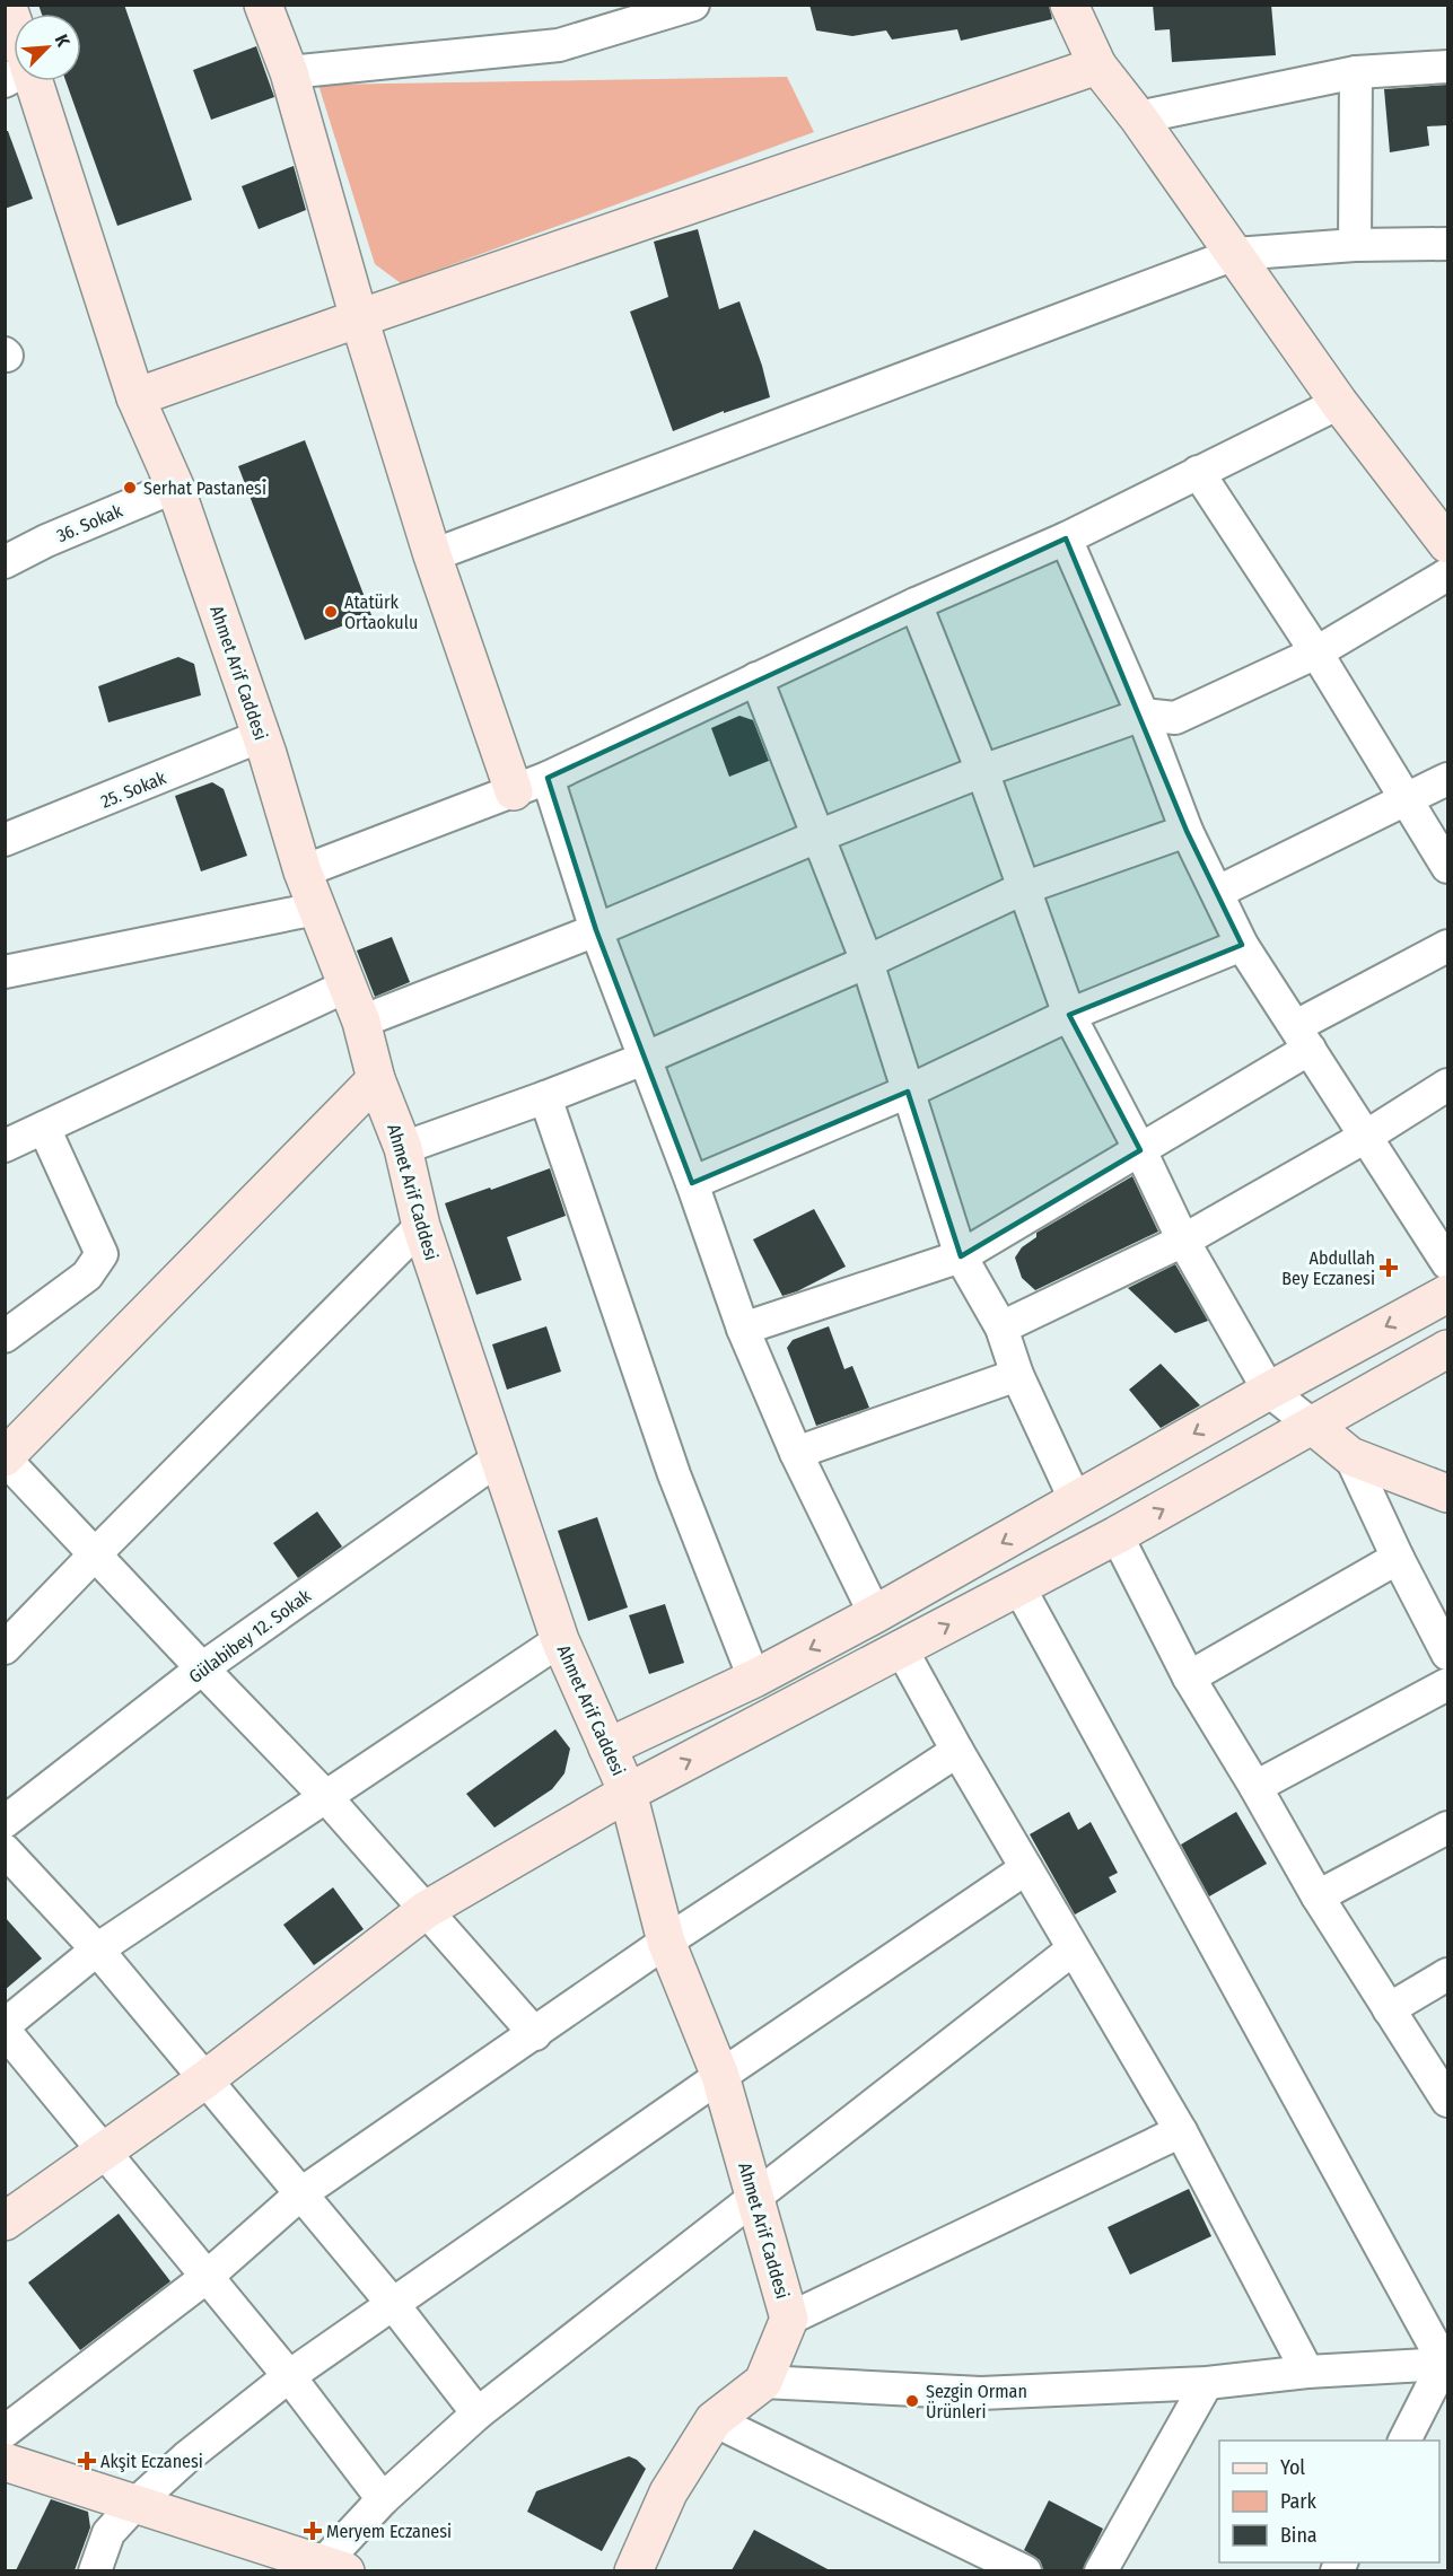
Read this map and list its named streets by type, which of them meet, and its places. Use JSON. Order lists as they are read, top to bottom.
{
  "streets": {
    "street": [
      "36. Sokak",
      "Ahmet Arif Caddesi",
      "25. Sokak",
      "Gülabibey 12. Sokak"
    ]
  },
  "crossings": [
    ["36. Sokak", "Ahmet Arif Caddesi"],
    ["Ahmet Arif Caddesi", "25. Sokak"],
    ["Ahmet Arif Caddesi", "Gülabibey 12. Sokak"]
  ],
  "places": {
    "other": ["Serhat Pastanesi", "Atatürk Ortaokulu", "Sezgin Orman Ürünleri"],
    "health": ["Abdullah Bey Eczanesi", "Akşit Eczanesi", "Meryem Eczanesi"]
  },
  "legend": ["Yol", "Park", "Bina"],
  "north": "top right"
}
